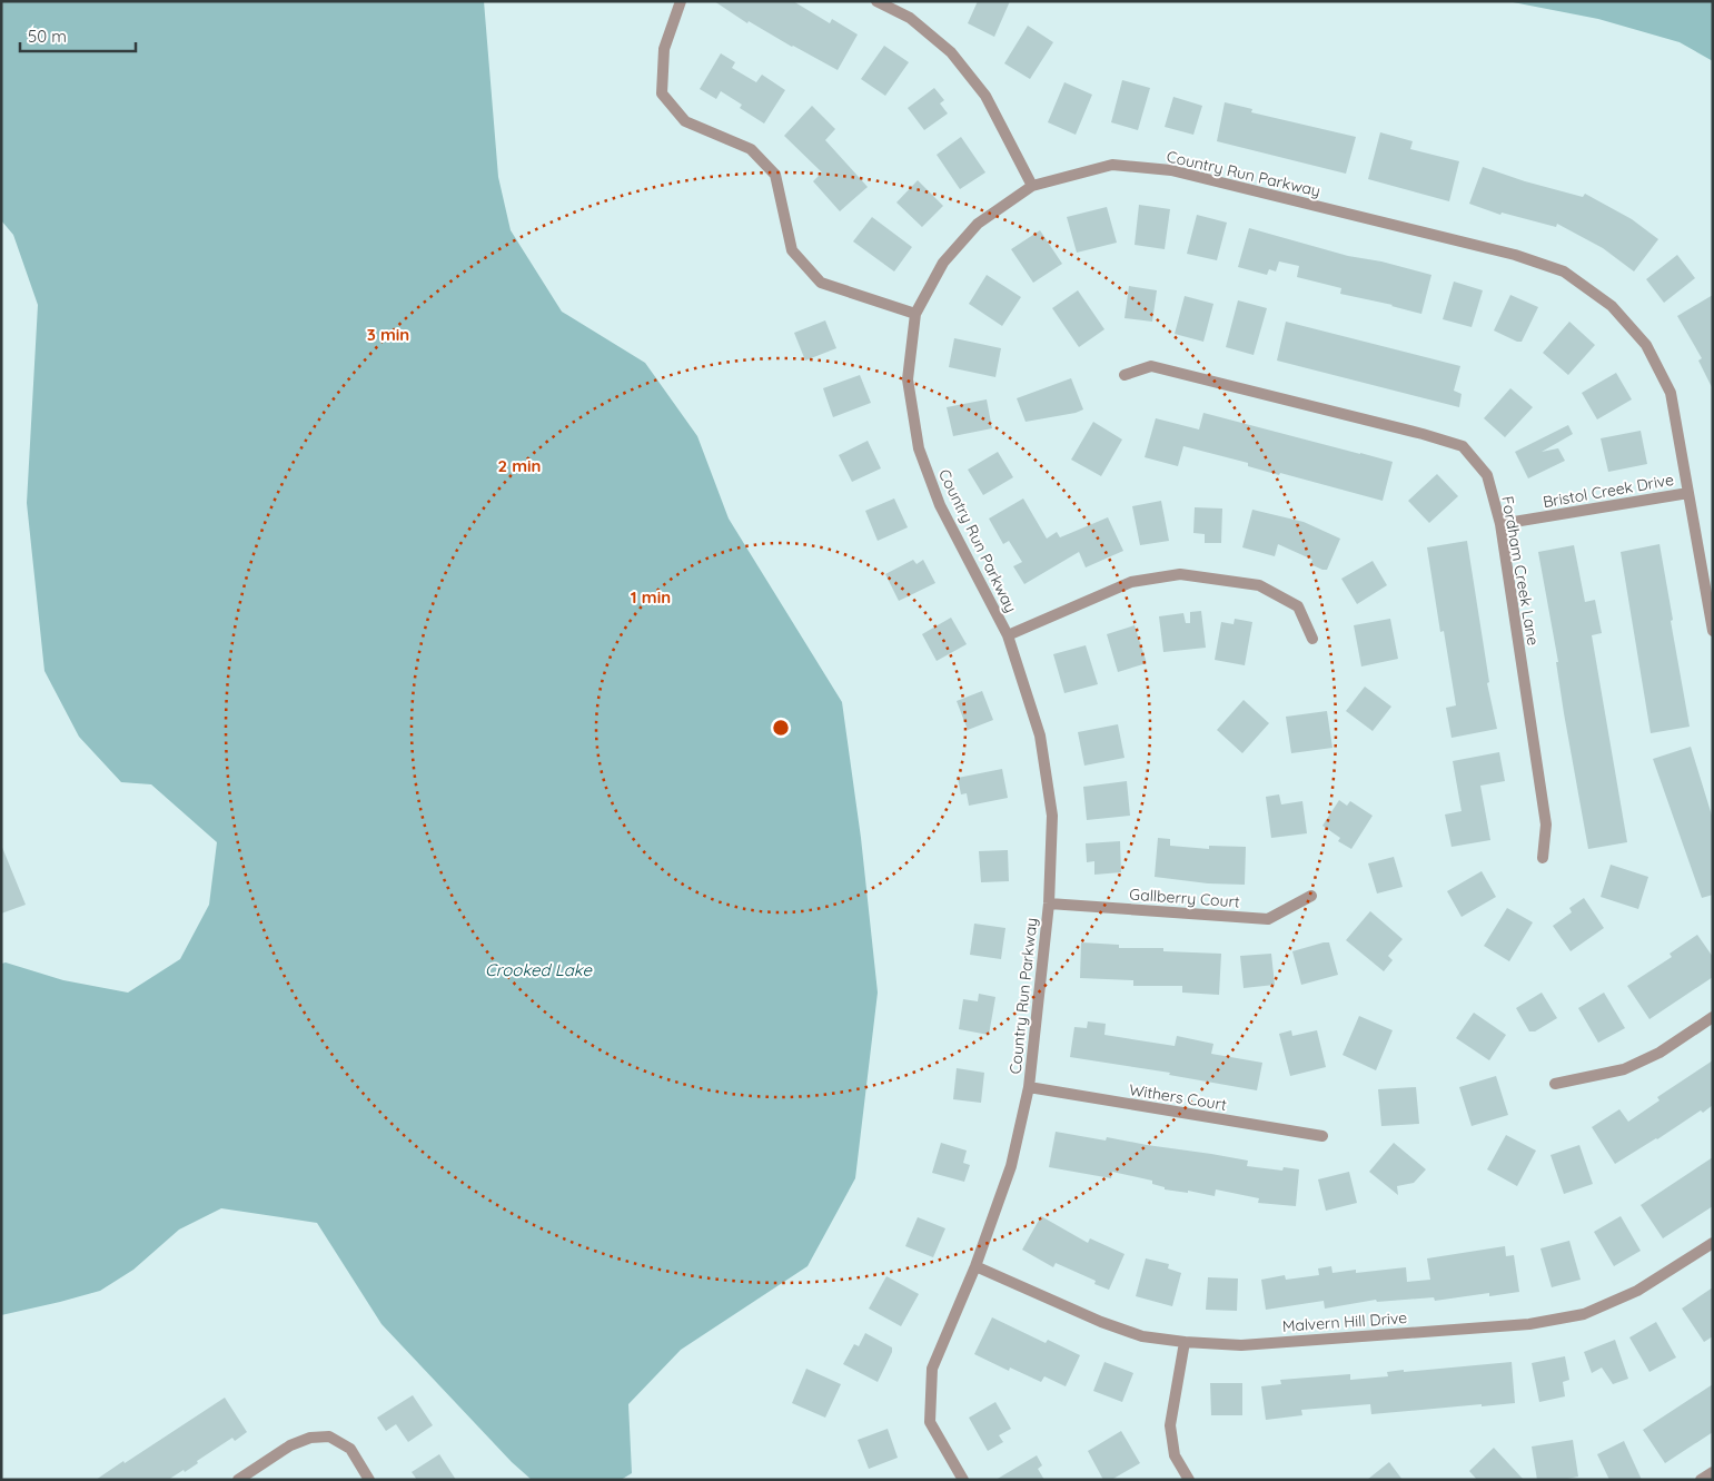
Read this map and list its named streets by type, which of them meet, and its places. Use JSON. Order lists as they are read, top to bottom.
{
  "streets": {
    "street": [
      "Country Run Parkway",
      "Bristol Creek Drive",
      "Fordham Creek Lane",
      "Gallberry Court",
      "Withers Court",
      "Malvern Hill Drive"
    ]
  },
  "crossings": [
    ["Country Run Parkway", "Bristol Creek Drive"],
    ["Country Run Parkway", "Gallberry Court"],
    ["Country Run Parkway", "Withers Court"],
    ["Country Run Parkway", "Malvern Hill Drive"],
    ["Bristol Creek Drive", "Fordham Creek Lane"]
  ],
  "water": ["Crooked Lake"],
  "scale_bar": "50 m",
  "rings": ["3 min", "2 min", "1 min"]
}
